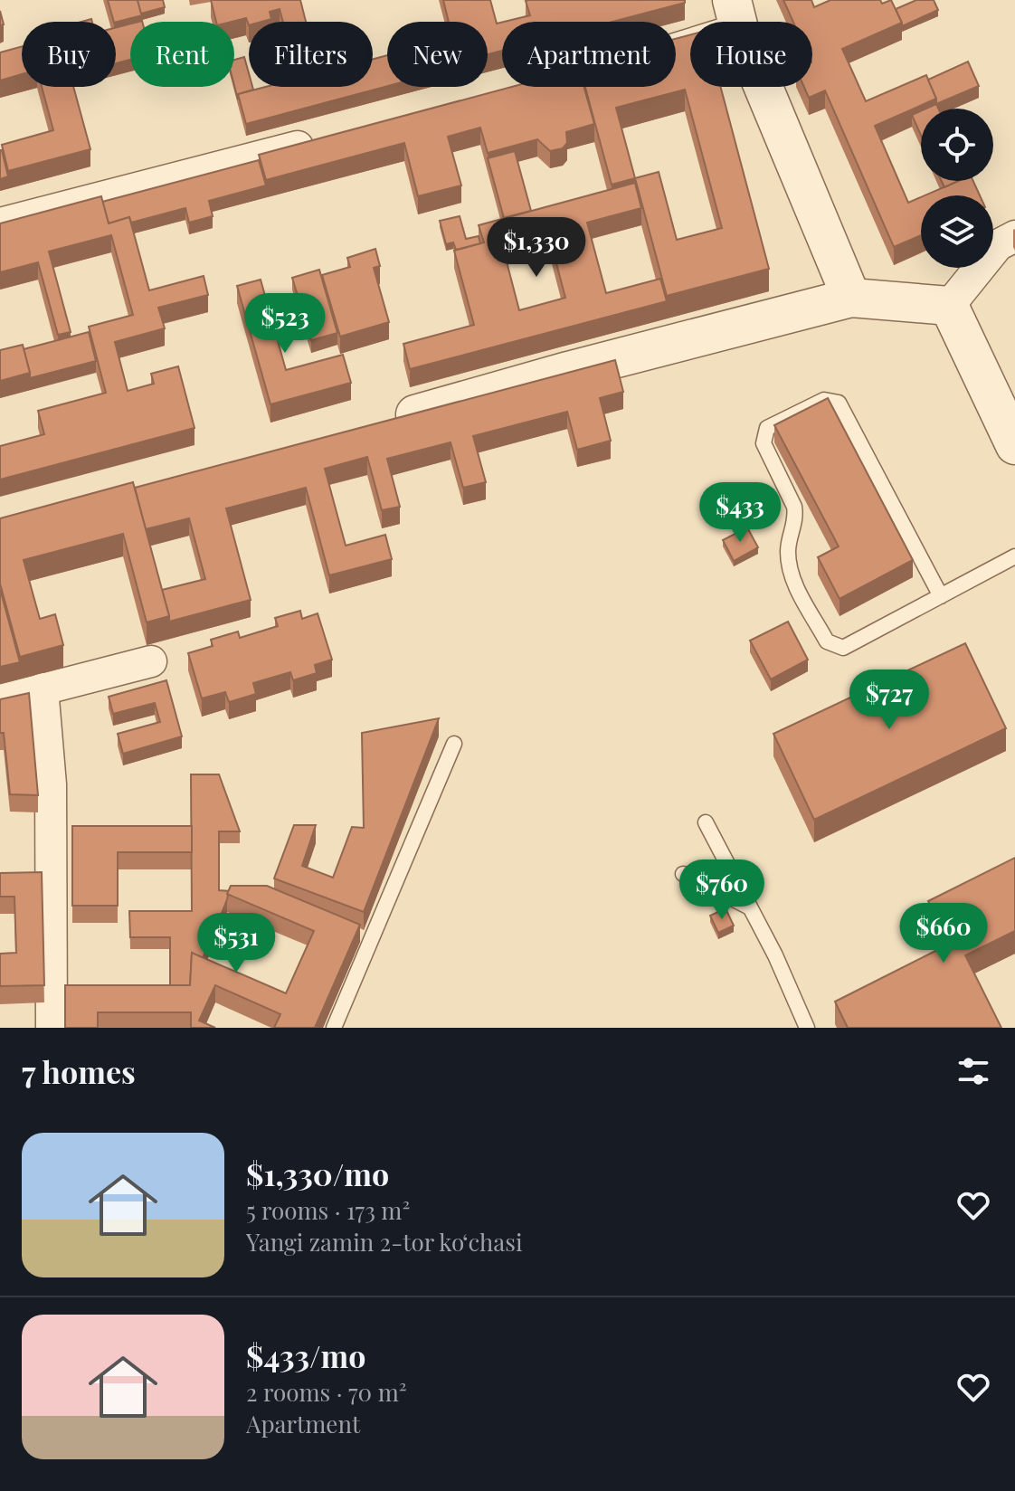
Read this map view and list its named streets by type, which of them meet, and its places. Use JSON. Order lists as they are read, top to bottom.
{
  "page": {
    "chip": [
      "Buy",
      "Rent",
      "Filters",
      "New",
      "Apartment",
      "House"
    ],
    "price": [
      "$1,330",
      "$523",
      "$433",
      "$727",
      "$760",
      "$660",
      "$531"
    ],
    "heading": "7 homes",
    "list": [
      {
        "name": "$1,330/mo",
        "note": "5 rooms · 173 m² · Yangi zamin 2-tor koʻchasi"
      },
      {
        "name": "$433/mo",
        "note": "2 rooms · 70 m² · Apartment"
      }
    ]
  }
}
